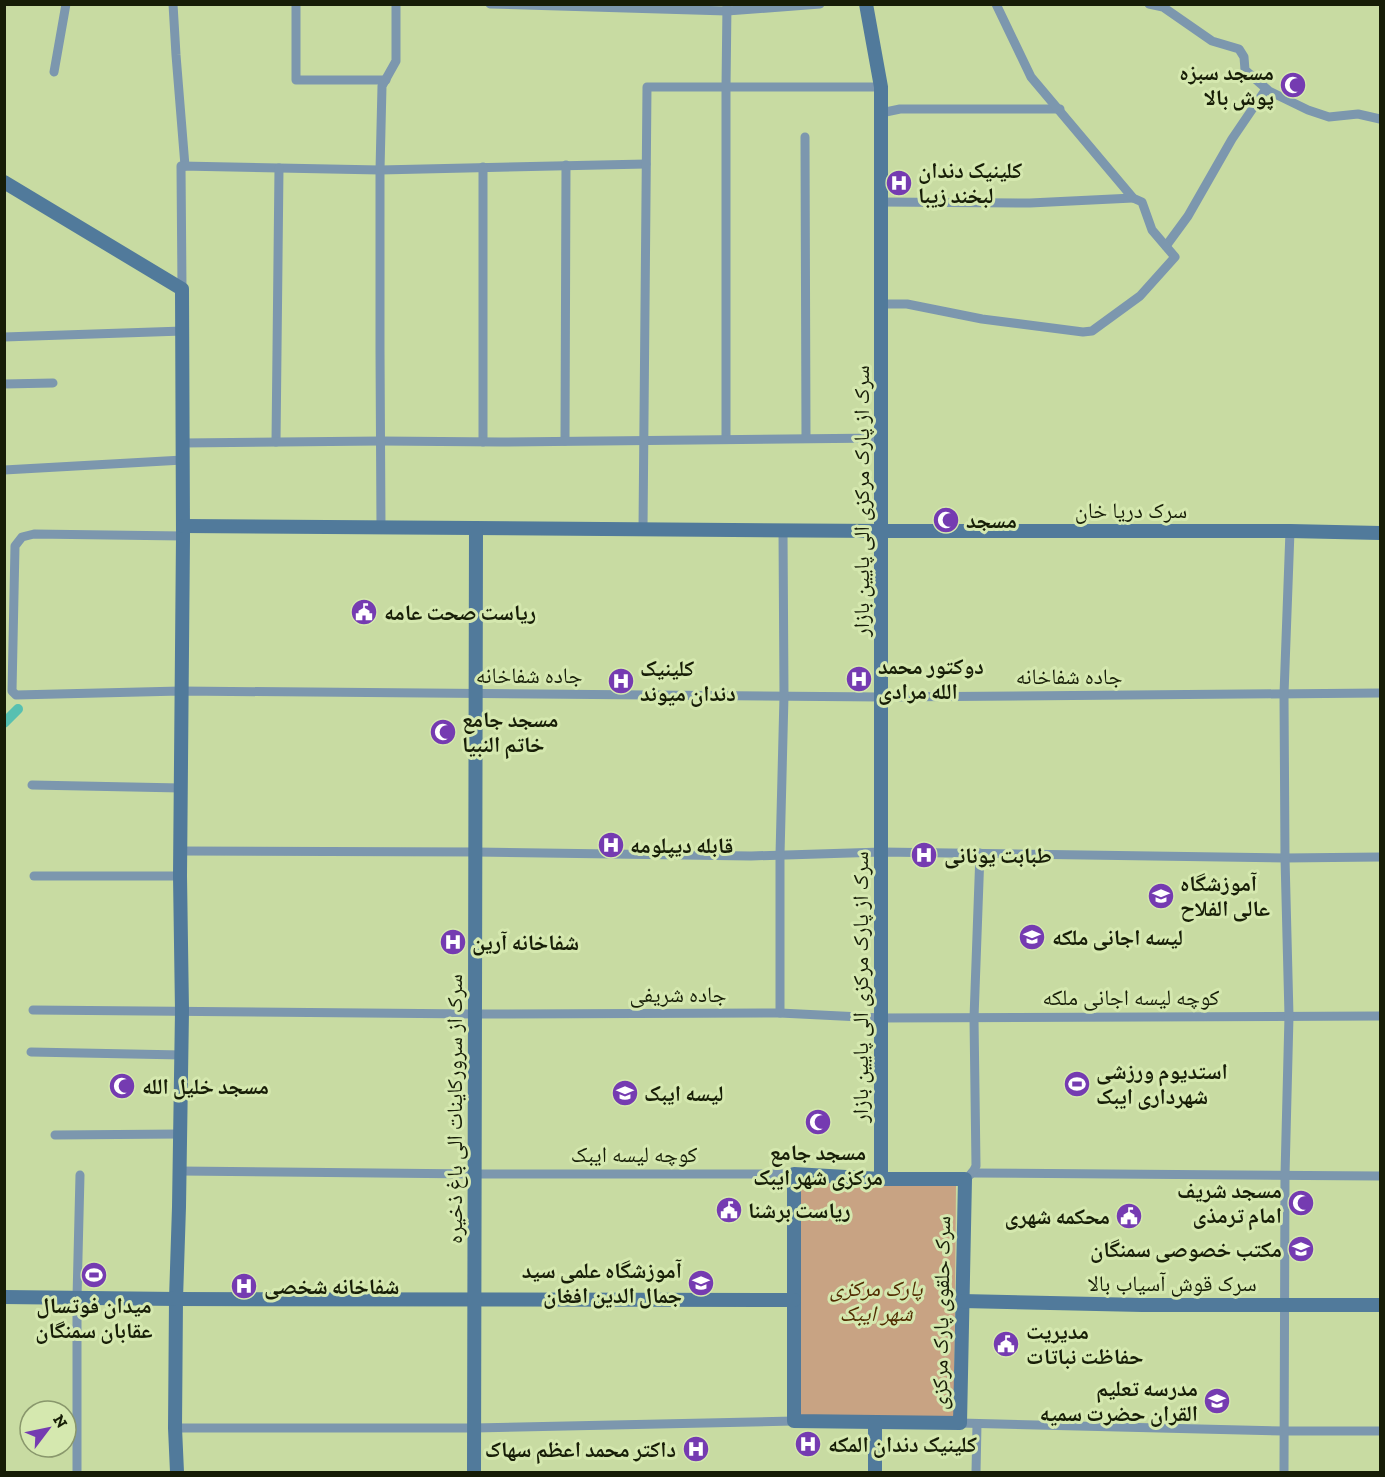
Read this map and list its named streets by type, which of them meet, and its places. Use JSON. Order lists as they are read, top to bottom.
{
  "streets": {
    "street": [
      "سرک از پارک مرکزی الی پایین بازار",
      "سرک دریا خان",
      "جاده شفاخانه",
      "جاده شریفی",
      "کوچه لیسه اجانی ملکه",
      "سرک از سرورکاینات الی باغ ذخیره",
      "کوچه لیسه ایبک",
      "سرک قوش آسیاب بالا",
      "سرک حلقوی پارک مرکزی"
    ]
  },
  "crossings": [
    ["سرک از پارک مرکزی الی پایین بازار", "سرک دریا خان"],
    ["سرک از پارک مرکزی الی پایین بازار", "جاده شفاخانه"],
    ["سرک از پارک مرکزی الی پایین بازار", "جاده شریفی"],
    ["سرک از پارک مرکزی الی پایین بازار", "کوچه لیسه اجانی ملکه"],
    ["سرک دریا خان", "سرک از سرورکاینات الی باغ ذخیره"],
    ["جاده شفاخانه", "سرک از سرورکاینات الی باغ ذخیره"],
    ["جاده شریفی", "کوچه لیسه اجانی ملکه"],
    ["جاده شریفی", "سرک از سرورکاینات الی باغ ذخیره"],
    ["سرک از سرورکاینات الی باغ ذخیره", "کوچه لیسه ایبک"],
    ["سرک قوش آسیاب بالا", "سرک حلقوی پارک مرکزی"]
  ],
  "parks": ["پارک مرکزی شهر ایبک"],
  "places": {
    "mosque": [
      "مسجد سبزه پوش بالا",
      "مسجد",
      "مسجد جامع خاتم النبیا",
      "مسجد خلیل الله",
      "مسجد جامع مرکزی شهر ایبک",
      "مسجد شریف امام ترمذی"
    ],
    "hospital": [
      "کلینیک دندان لبخند زیبا",
      "دوکتور محمد الله مرادی",
      "کلینیک دندان میوند",
      "قابله دیپلومه",
      "طبابت یونانی",
      "شفاخانه آرین",
      "شفاخانه شخصی",
      "کلینیک دندان المکه",
      "داکتر محمد اعظم سهاک"
    ],
    "public building": [
      "ریاست صحت عامه",
      "ریاست برشنا",
      "محکمه شهری",
      "مدیریت حفاظت نباتات"
    ],
    "school or university": [
      "آموزشگاه عالی الفلاح",
      "لیسه اجانی ملکه",
      "لیسه ایبک",
      "مکتب خصوصی سمنگان",
      "آموزشگاه علمی سید جمال الدین افغان",
      "مدرسه تعلیم القران حضرت سمیه"
    ],
    "sports": ["استدیوم ورزشی شهرداری ایبک", "میدان فوتسال عقابان سمنگان"]
  },
  "north": "top right"
}
